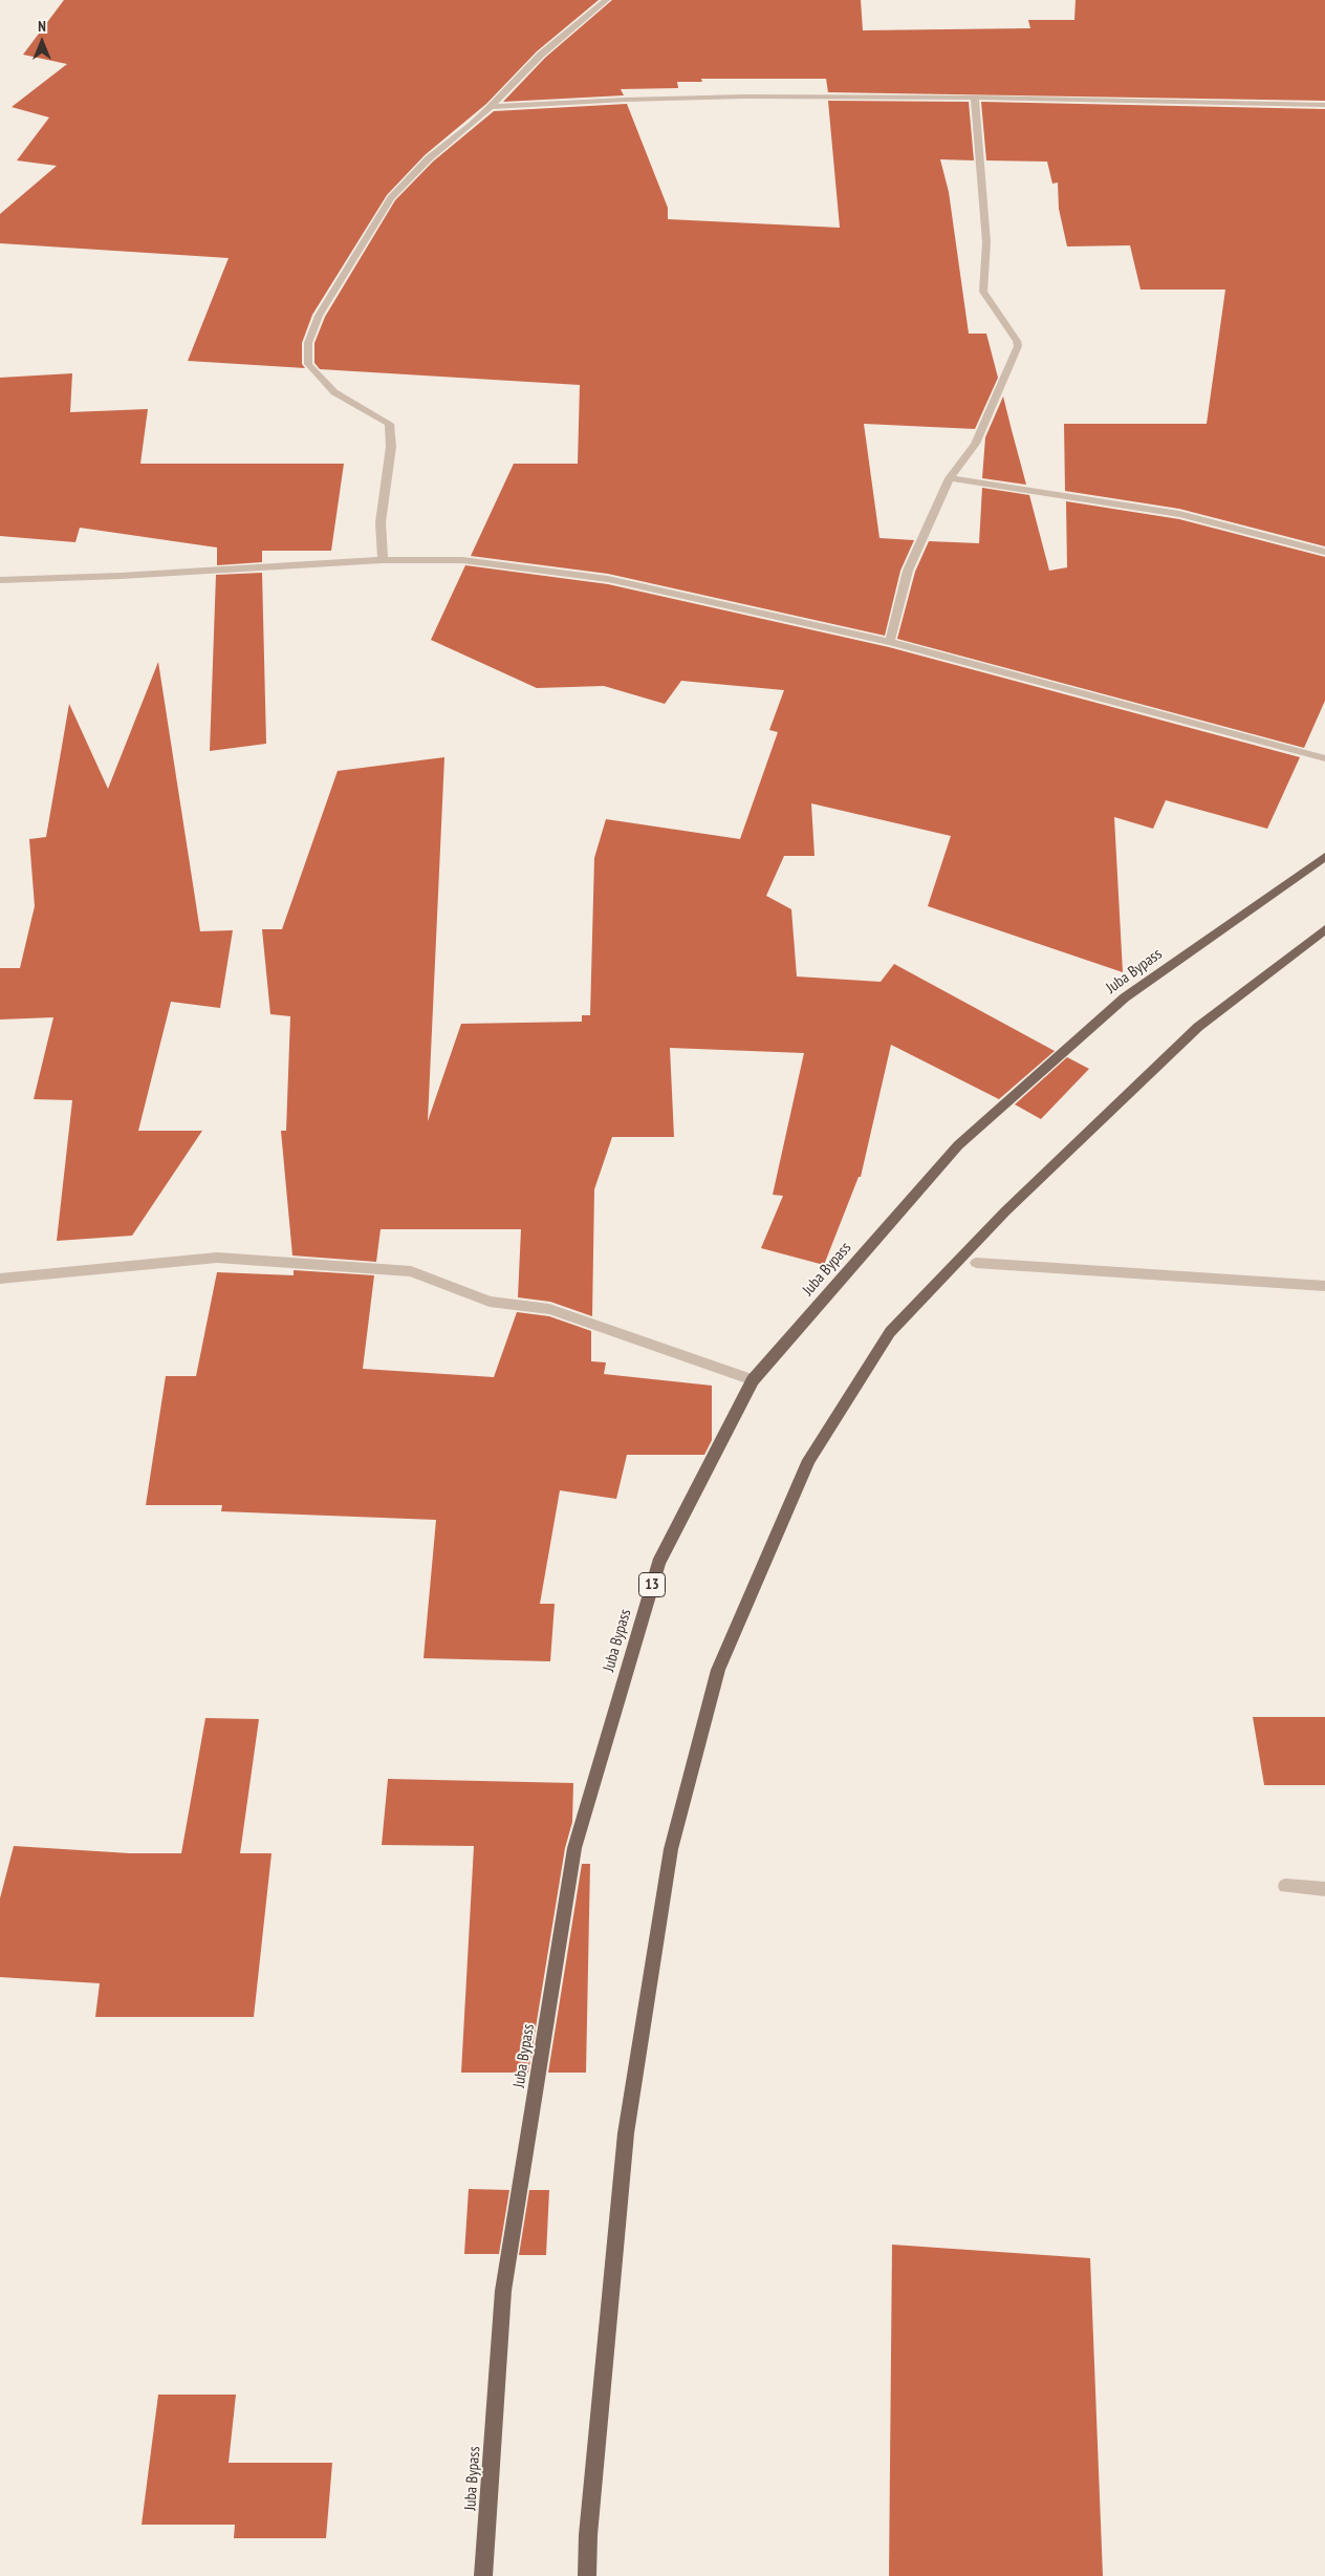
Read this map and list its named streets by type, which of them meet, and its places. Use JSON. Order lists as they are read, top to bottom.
{
  "streets": {
    "main road": ["Juba Bypass", "13"]
  },
  "north": "top"
}
